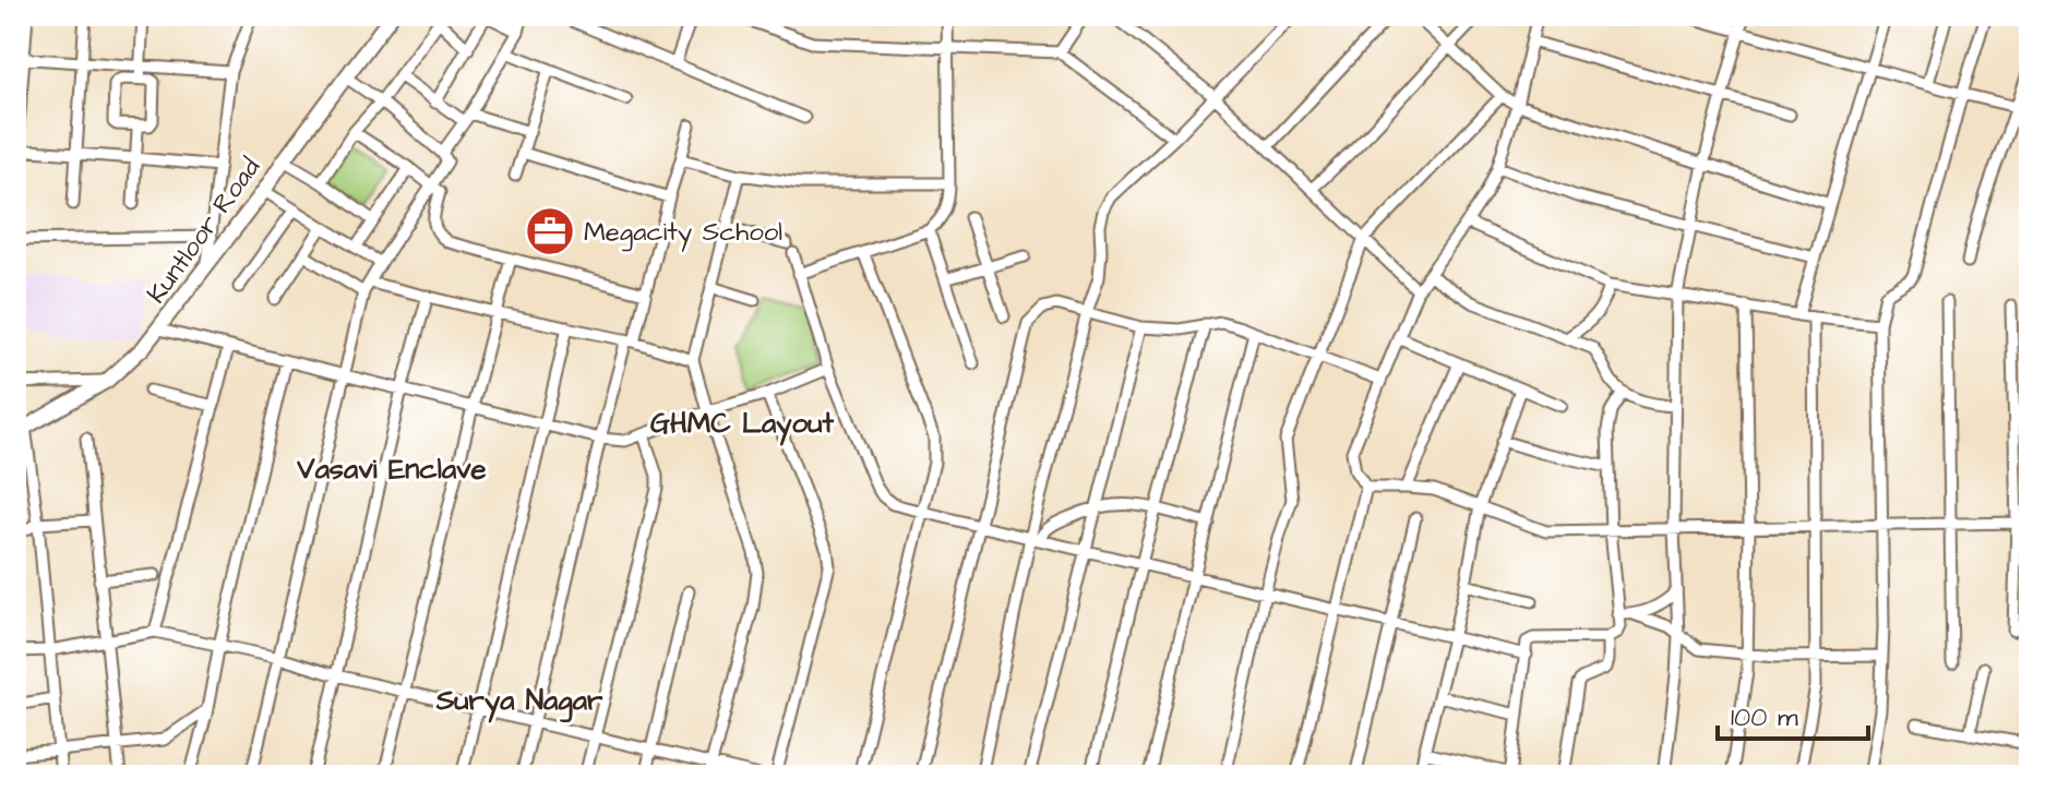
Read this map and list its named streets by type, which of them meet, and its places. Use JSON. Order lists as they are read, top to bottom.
{
  "streets": {
    "street": ["Kuntloor Road"]
  },
  "districts": ["GHMC Layout", "Vasavi Enclave", "Surya Nagar"],
  "places": {
    "office": ["Megacity School"]
  },
  "scale_bar": "100 m"
}
